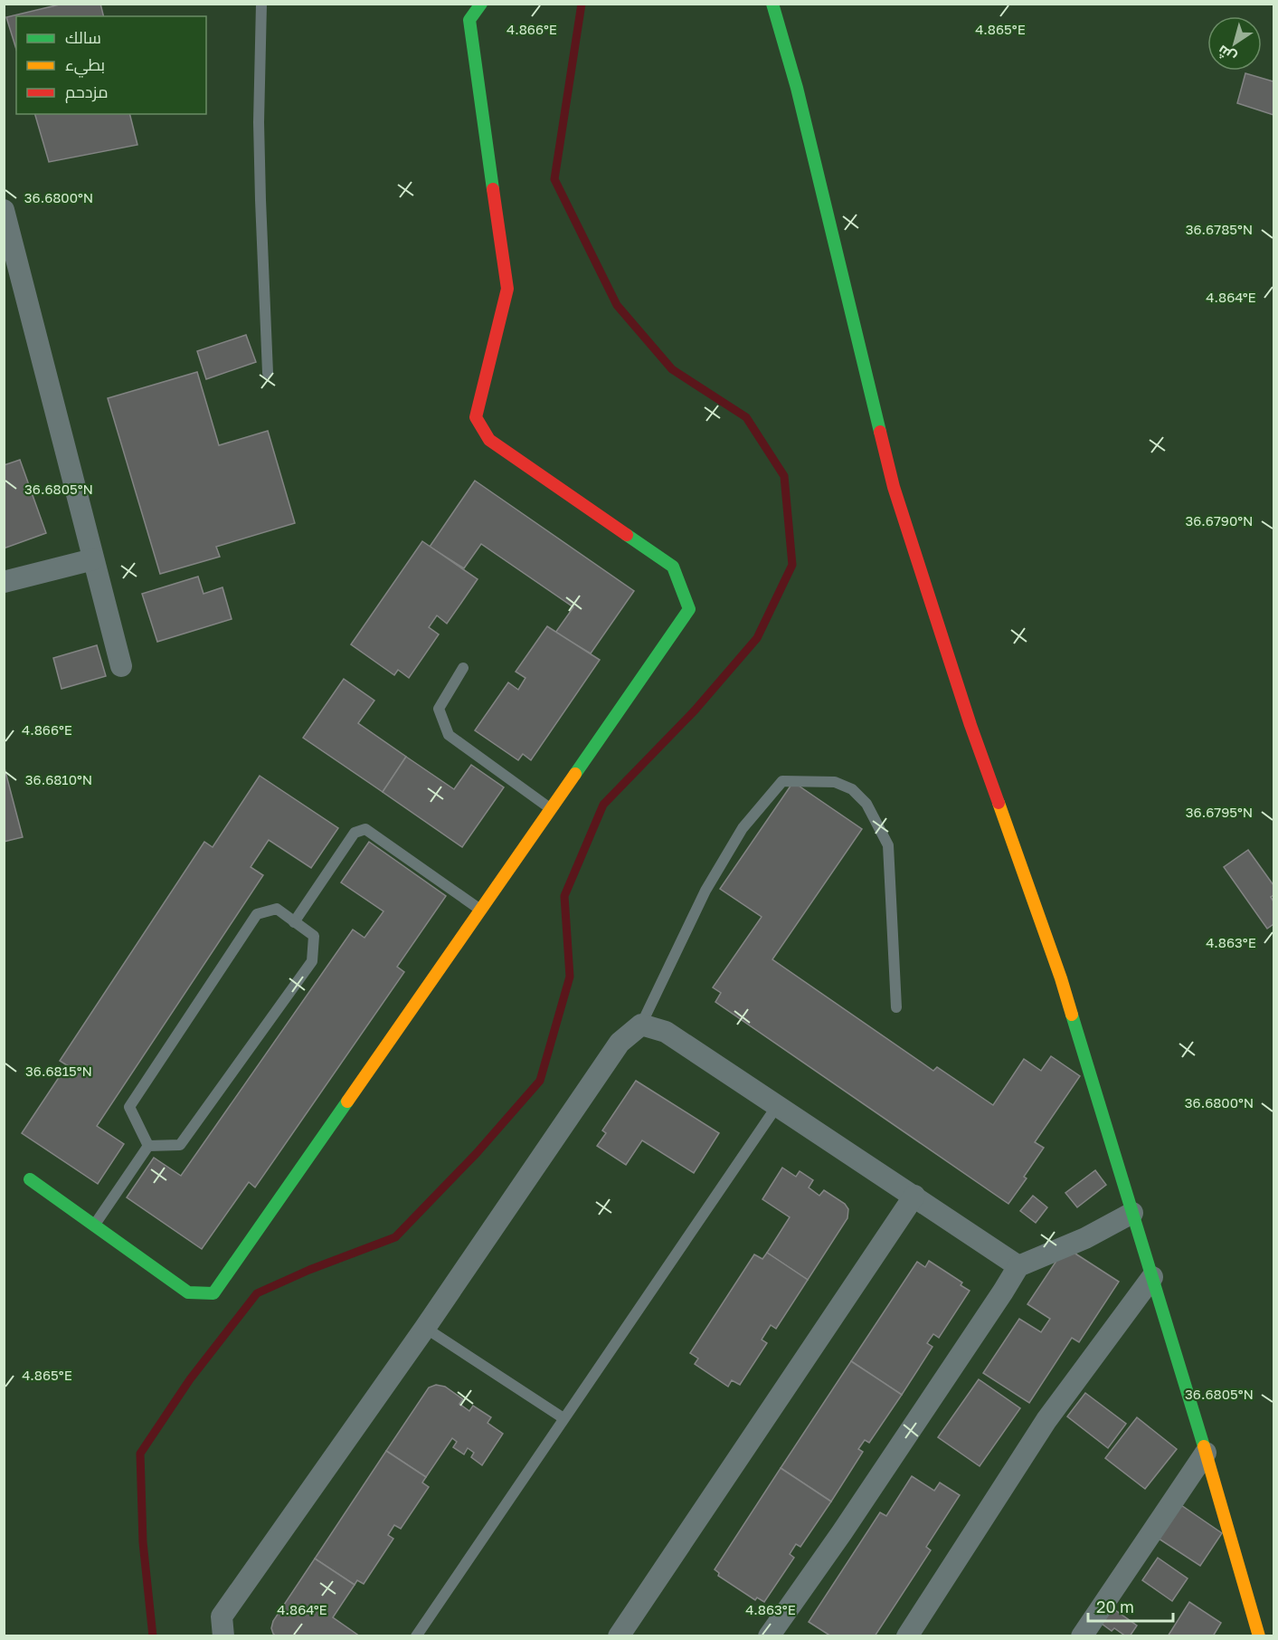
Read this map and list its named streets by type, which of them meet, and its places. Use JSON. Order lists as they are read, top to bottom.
{
  "legend": ["سالك", "بطيء", "مزدحم"],
  "scale_bar": "20 m",
  "north": "bottom left",
  "coordinates": [
    "4.866°E",
    "4.865°E",
    "36.6800°N",
    "36.6785°N",
    "4.864°E",
    "36.6805°N",
    "36.6790°N",
    "36.6810°N",
    "36.6795°N",
    "4.863°E",
    "36.6815°N"
  ]
}
